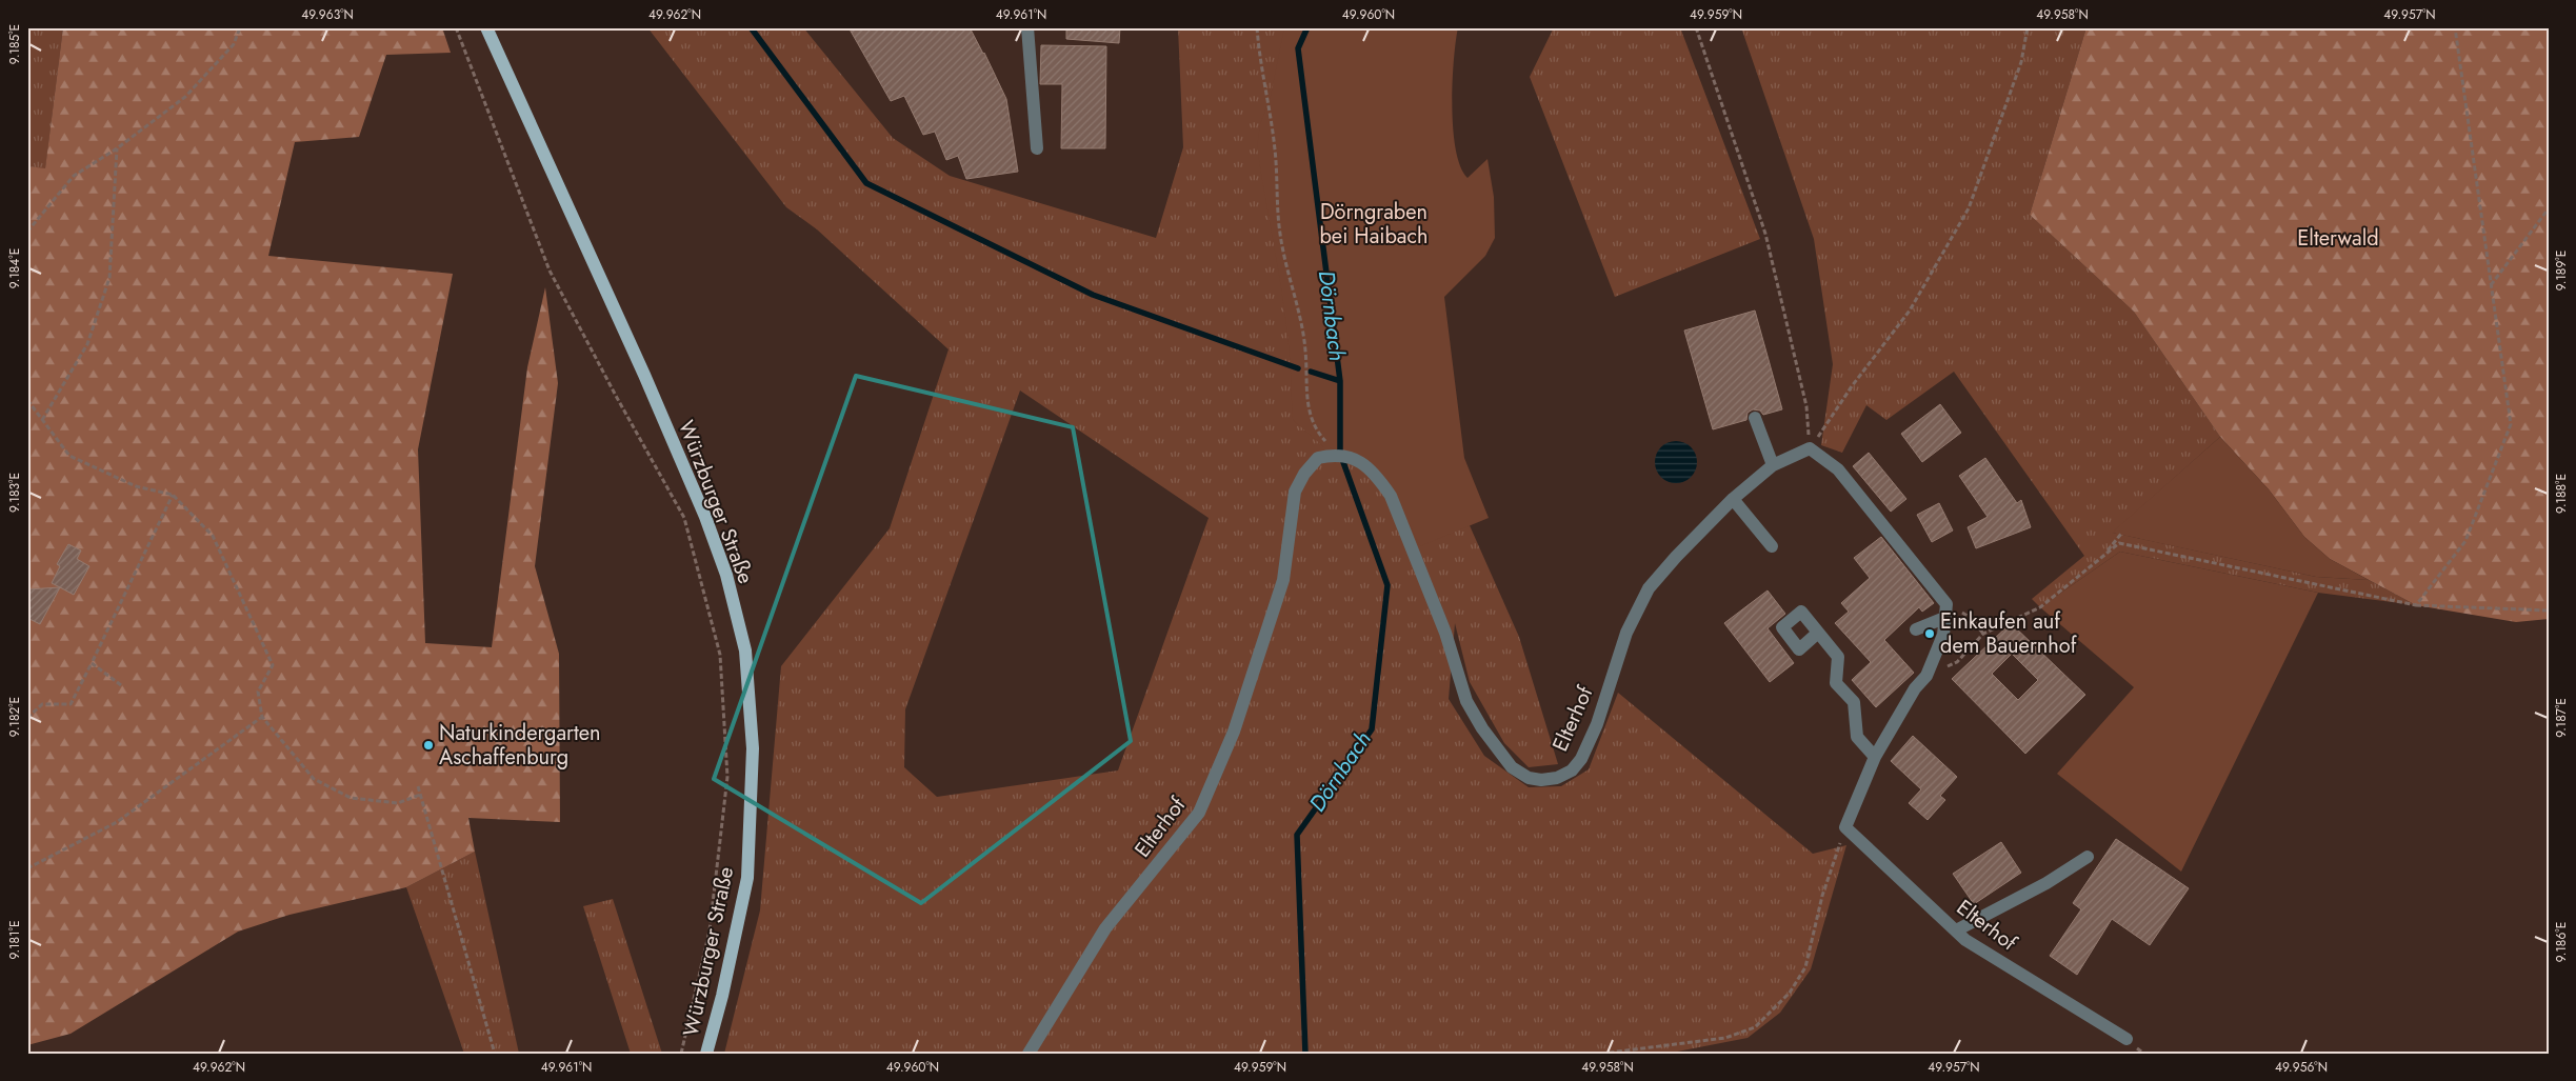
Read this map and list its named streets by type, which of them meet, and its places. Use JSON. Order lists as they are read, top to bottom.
{
  "streets": {
    "main road": ["Würzburger Straße"],
    "lane": ["Elterhof"]
  },
  "water": ["Dörnbach"],
  "parks": ["Dörngraben bei Haibach", "Elterwald"],
  "places": ["Einkaufen auf dem Bauernhof", "Naturkindergarten Aschaffenburg"],
  "coordinates": [
    "49.963°N",
    "49.962°N",
    "49.961°N",
    "49.960°N",
    "49.959°N",
    "49.958°N",
    "49.957°N",
    "9.185°E",
    "9.184°E",
    "9.189°E",
    "9.183°E",
    "9.188°E",
    "9.182°E",
    "9.187°E",
    "9.181°E",
    "9.186°E",
    "49.956°N"
  ]
}
